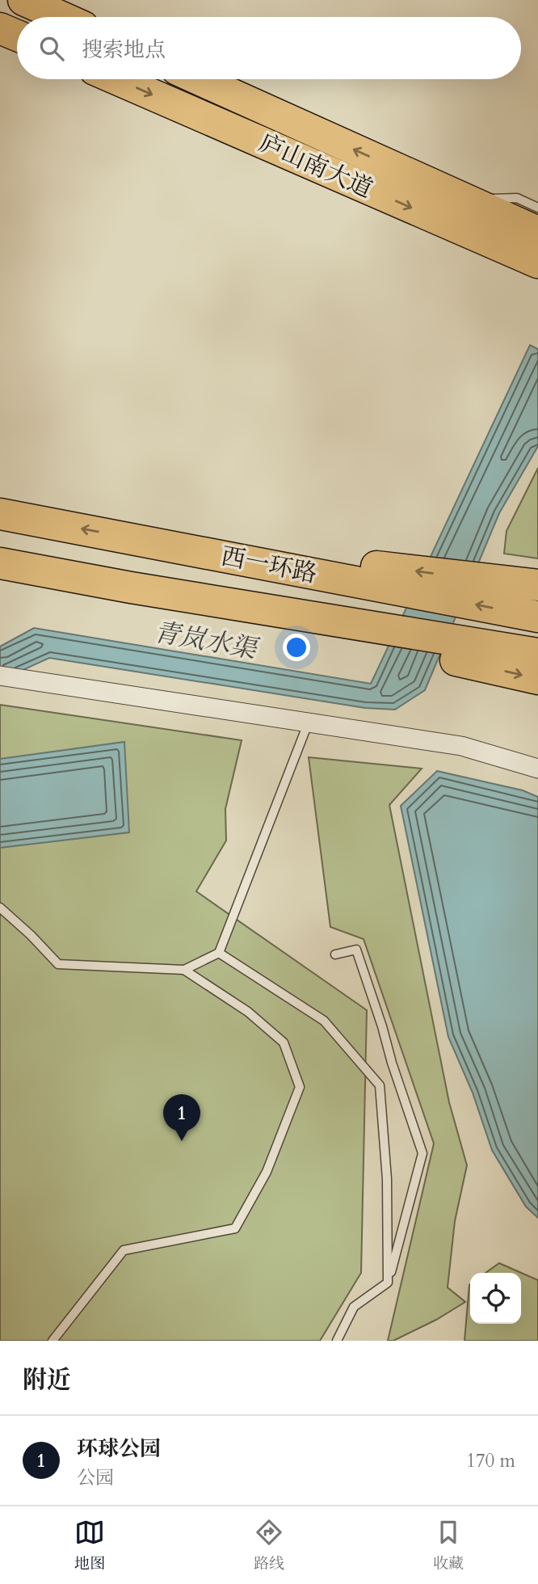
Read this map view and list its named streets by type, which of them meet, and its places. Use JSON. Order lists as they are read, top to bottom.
{
  "streets": {
    "highway": ["庐山南大道", "西一环路"]
  },
  "water": ["青岚水渠"],
  "page": {
    "search": "搜索地点",
    "pins": "1",
    "heading": "附近",
    "list": [
      {
        "mark": "1",
        "name": "环球公园",
        "note": "公园",
        "value": "170 m"
      }
    ],
    "nav": ["地图", "路线", "收藏"]
  }
}
